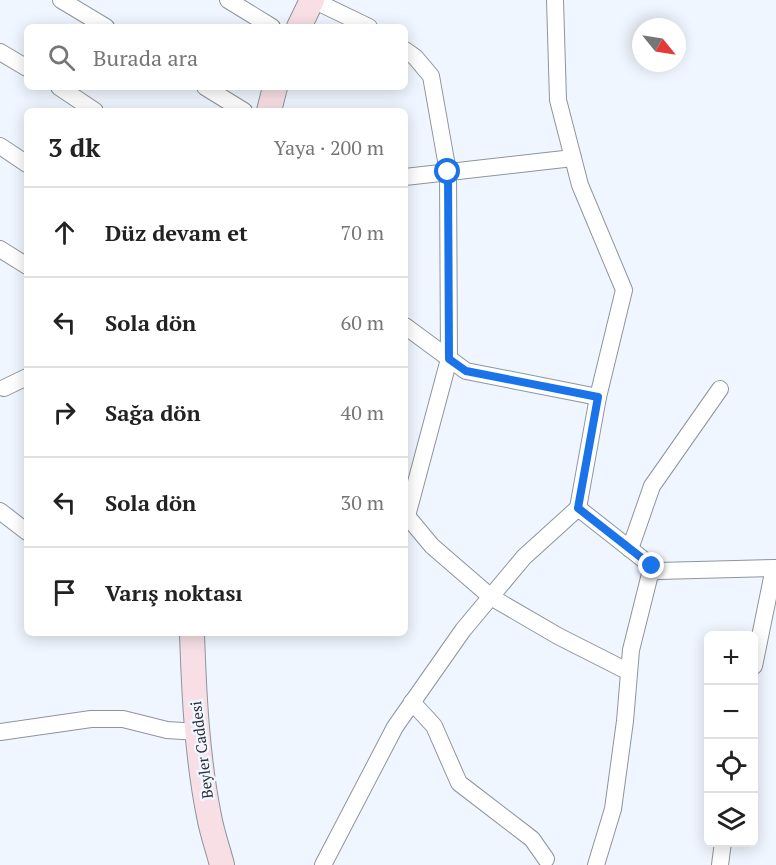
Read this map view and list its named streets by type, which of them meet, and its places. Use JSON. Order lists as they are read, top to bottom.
{
  "streets": {
    "street": ["Beyler Caddesi"]
  },
  "north": "bottom right",
  "page": {
    "search": "Burada ara",
    "heading": ["3 dk", "Yaya · 200 m"],
    "list": [
      ["Düz devam et", "70 m"],
      ["Sola dön", "60 m"],
      ["Sağa dön", "40 m"],
      ["Sola dön", "30 m"],
      "Varış noktası"
    ],
    "map_buttons": ["+", "−"]
  }
}
